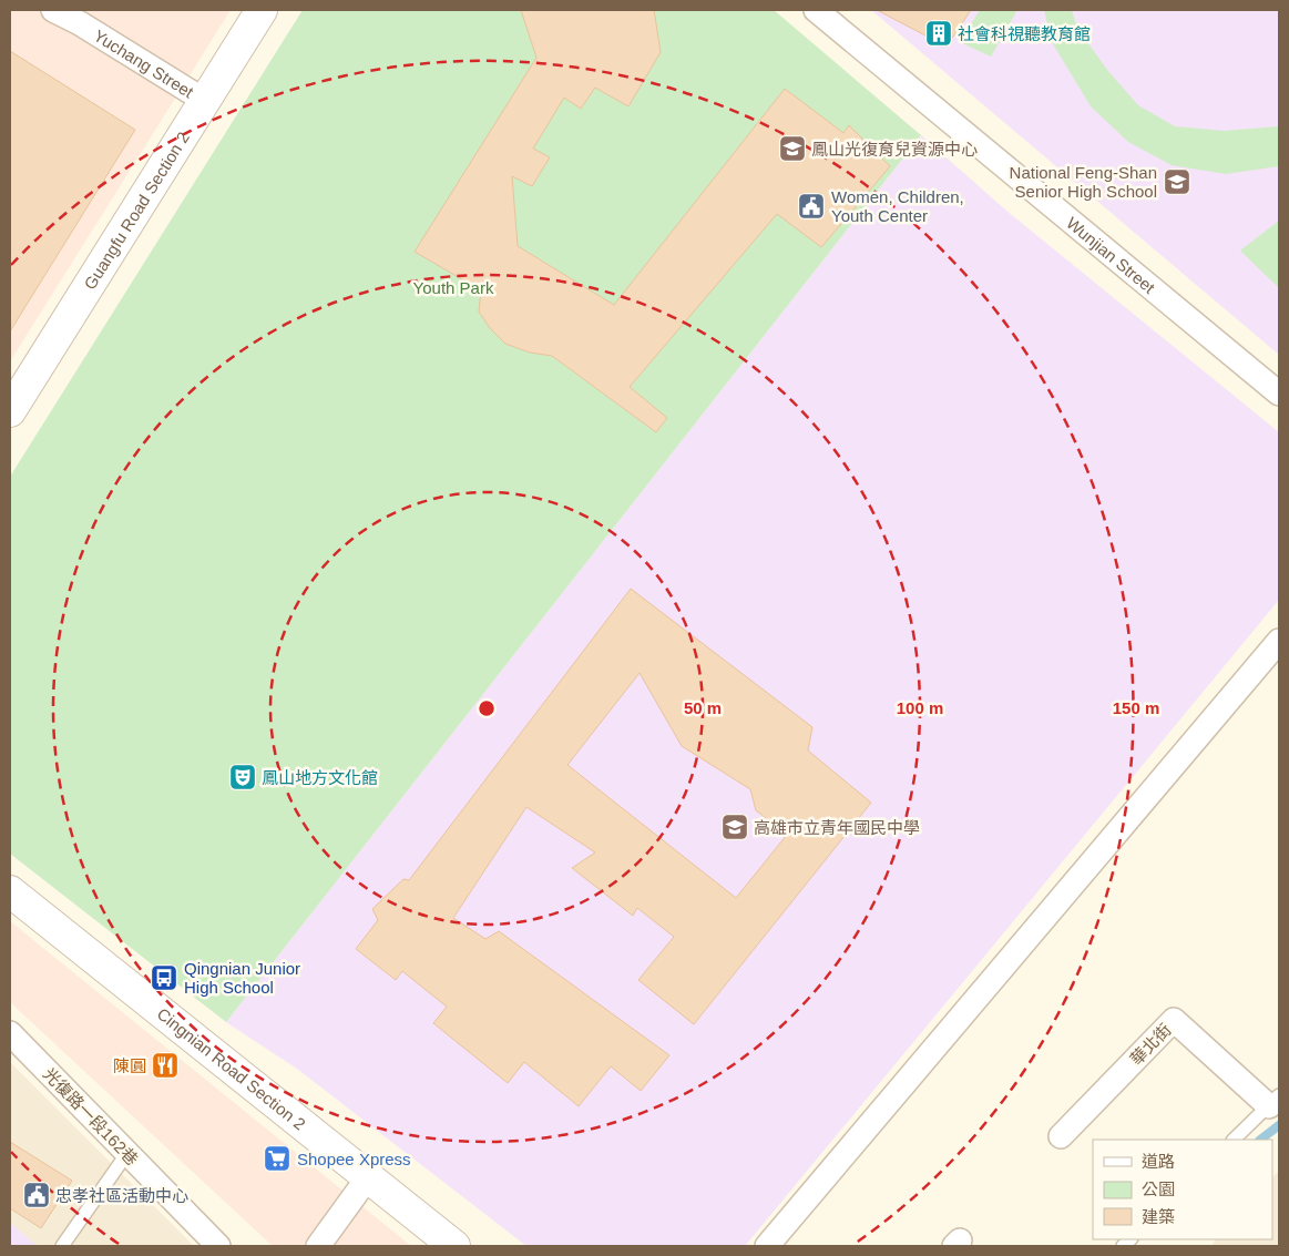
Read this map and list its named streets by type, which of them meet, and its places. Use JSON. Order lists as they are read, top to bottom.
{
  "streets": {
    "street": [
      "Yuchang Street",
      "Guangfu Road Section 2",
      "Wunjian Street",
      "華北街",
      "Cingnian Road Section 2",
      "光復路一段162巷"
    ]
  },
  "crossings": [
    ["Yuchang Street", "Guangfu Road Section 2"]
  ],
  "parks": ["Youth Park"],
  "places": {
    "building": ["社會科視聽教育館"],
    "school or university": ["鳳山光復育兒資源中心", "National Feng-Shan Senior High School", "高雄市立青年國民中學"],
    "public building": ["Women, Children, Youth Center", "忠孝社區活動中心"],
    "theatre": ["鳳山地方文化館"],
    "bus stop": ["Qingnian Junior High School"],
    "restaurant": ["陳圓"],
    "supermarket": ["Shopee Xpress"]
  },
  "legend": ["道路", "公園", "建築"],
  "rings": ["50 m", "100 m", "150 m"]
}
